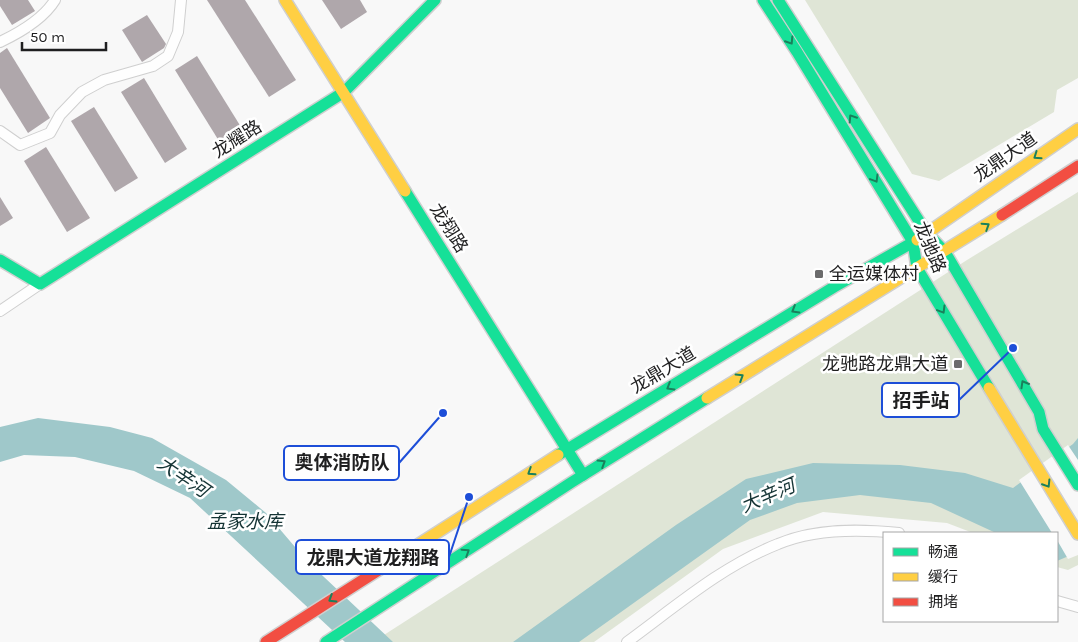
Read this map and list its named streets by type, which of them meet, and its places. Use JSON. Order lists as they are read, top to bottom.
{
  "streets": {
    "main road": [
      "龙耀路",
      "龙鼎大道",
      "龙翔路",
      "龙驰路"
    ]
  },
  "crossings": [
    ["龙耀路", "龙翔路"],
    ["龙鼎大道", "龙翔路"],
    ["龙鼎大道", "龙驰路"]
  ],
  "water": ["大辛河", "孟家水库"],
  "places": {
    "transit": ["全运媒体村", "龙驰路龙鼎大道"],
    "other": ["招手站", "奥体消防队", "龙鼎大道龙翔路"]
  },
  "legend": ["畅通", "缓行", "拥堵"],
  "scale_bar": "50 m"
}
